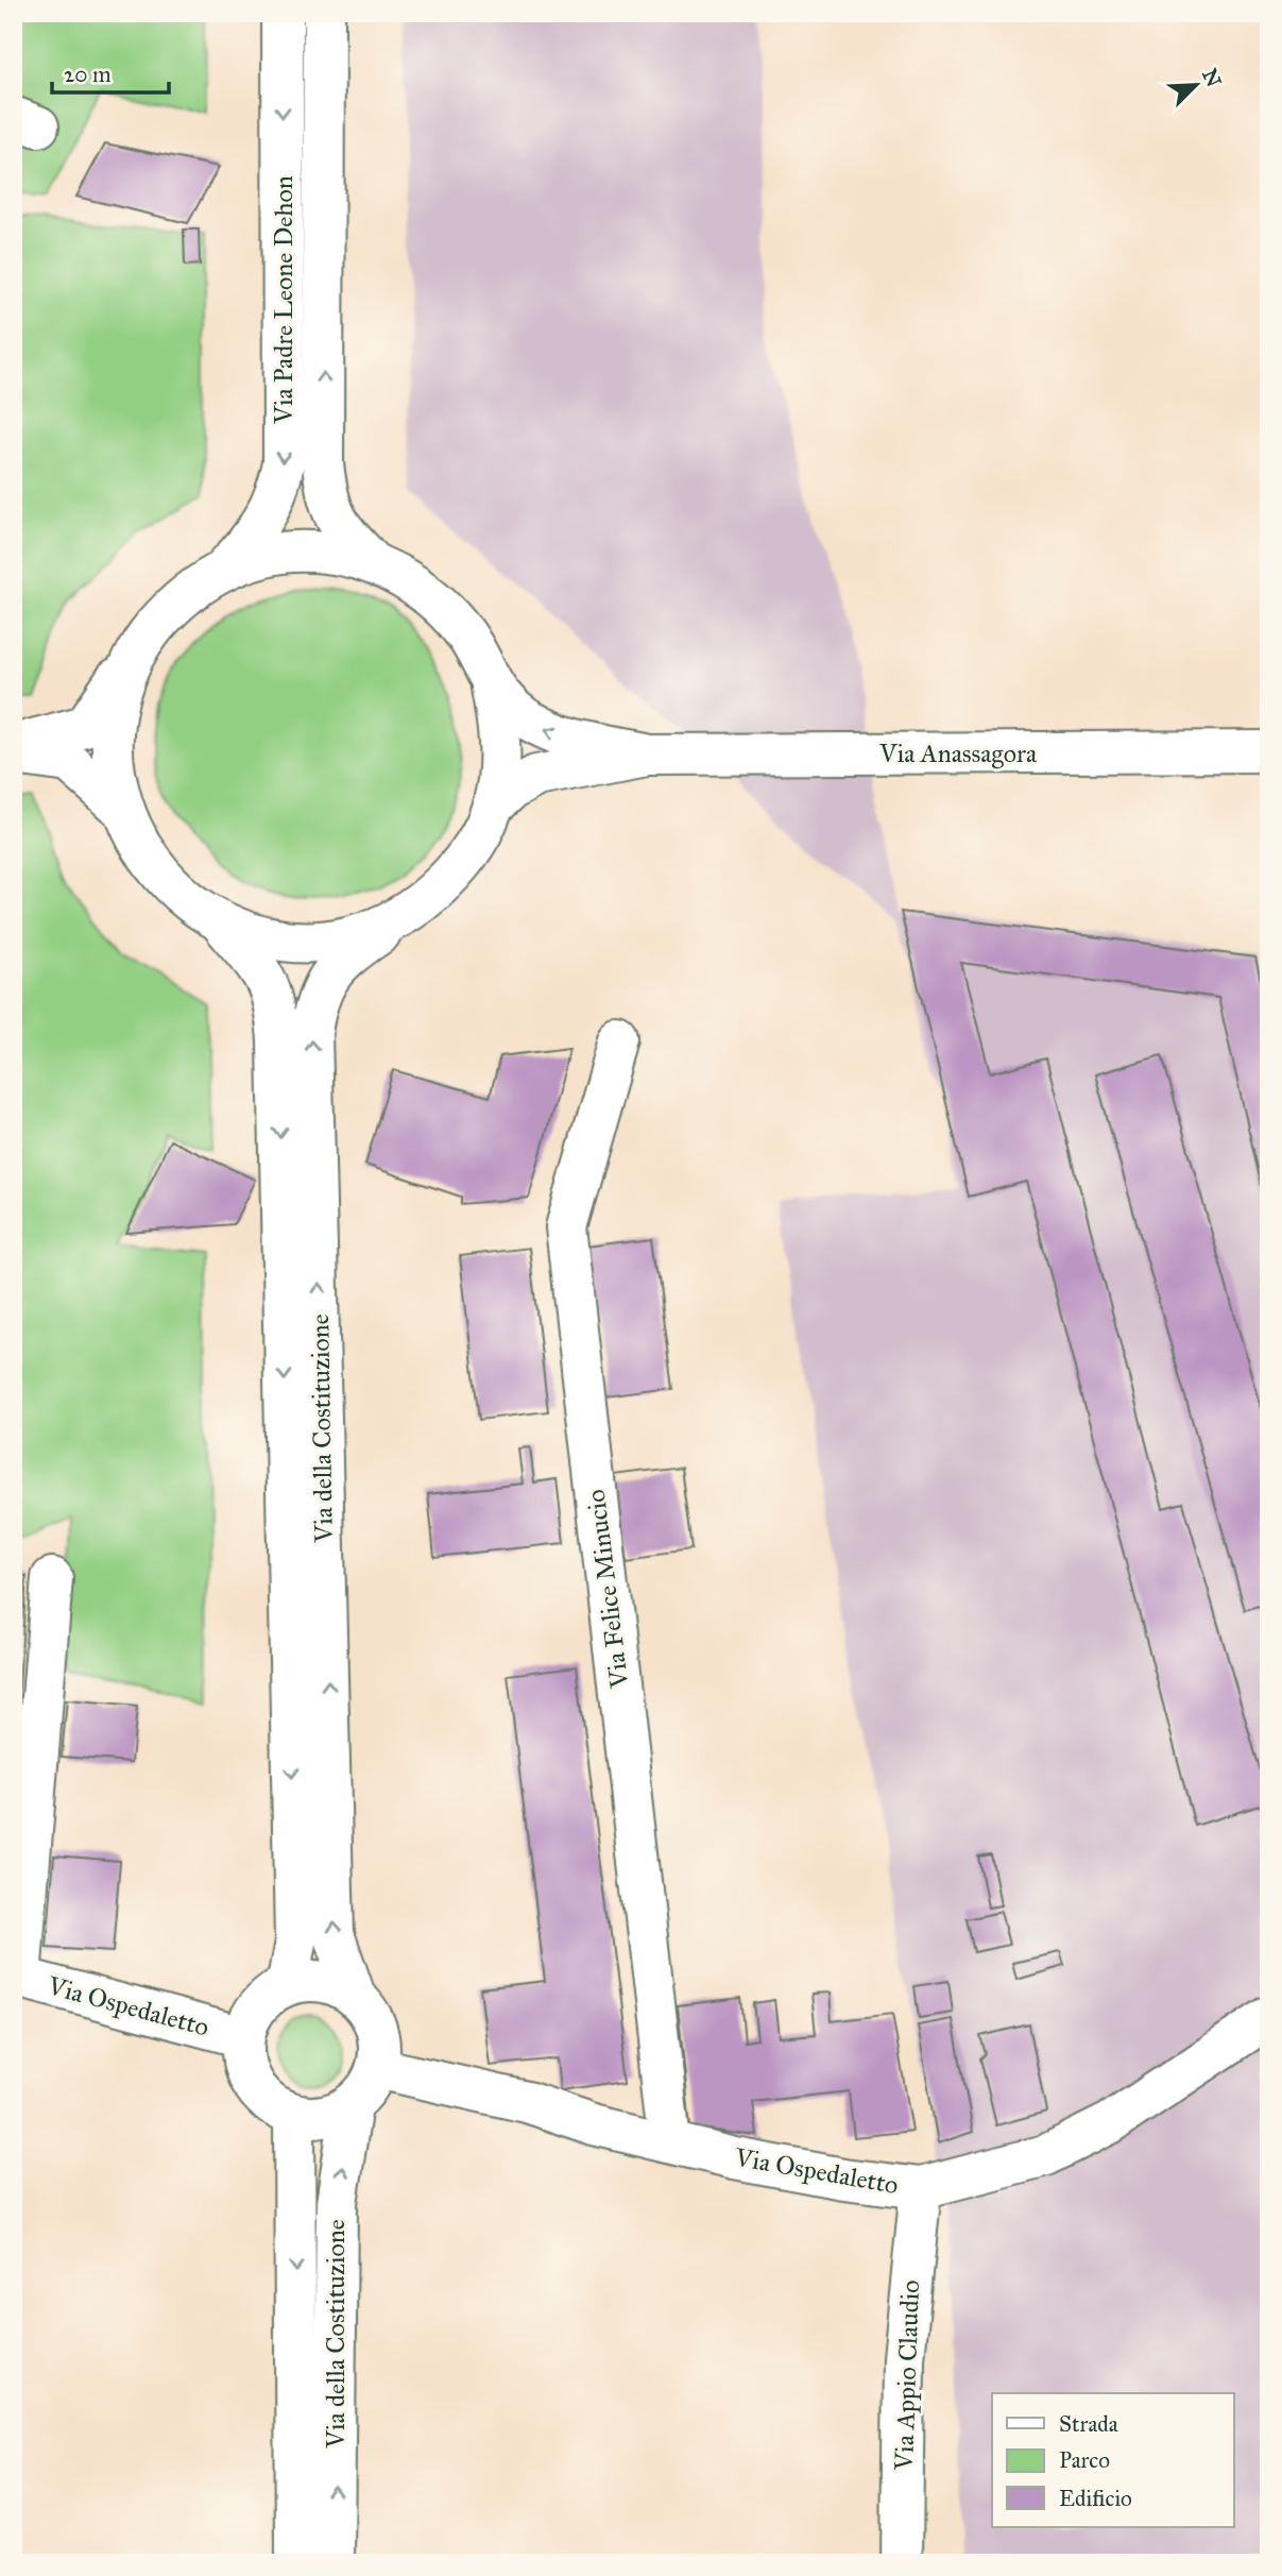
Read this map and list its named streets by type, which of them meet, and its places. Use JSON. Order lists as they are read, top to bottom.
{
  "streets": {
    "street": [
      "Via Padre Leone Dehon",
      "Via Anassagora",
      "Via della Costituzione",
      "Via Felice Minucio",
      "Via Ospedaletto",
      "Via Appio Claudio"
    ]
  },
  "crossings": [
    ["Via Padre Leone Dehon", "Via della Costituzione"],
    ["Via Anassagora", "Via della Costituzione"],
    ["Via della Costituzione", "Via Ospedaletto"],
    ["Via Felice Minucio", "Via Ospedaletto"],
    ["Via Ospedaletto", "Via Appio Claudio"]
  ],
  "legend": ["Strada", "Parco", "Edificio"],
  "scale_bar": "20 m",
  "north": "top right"
}
